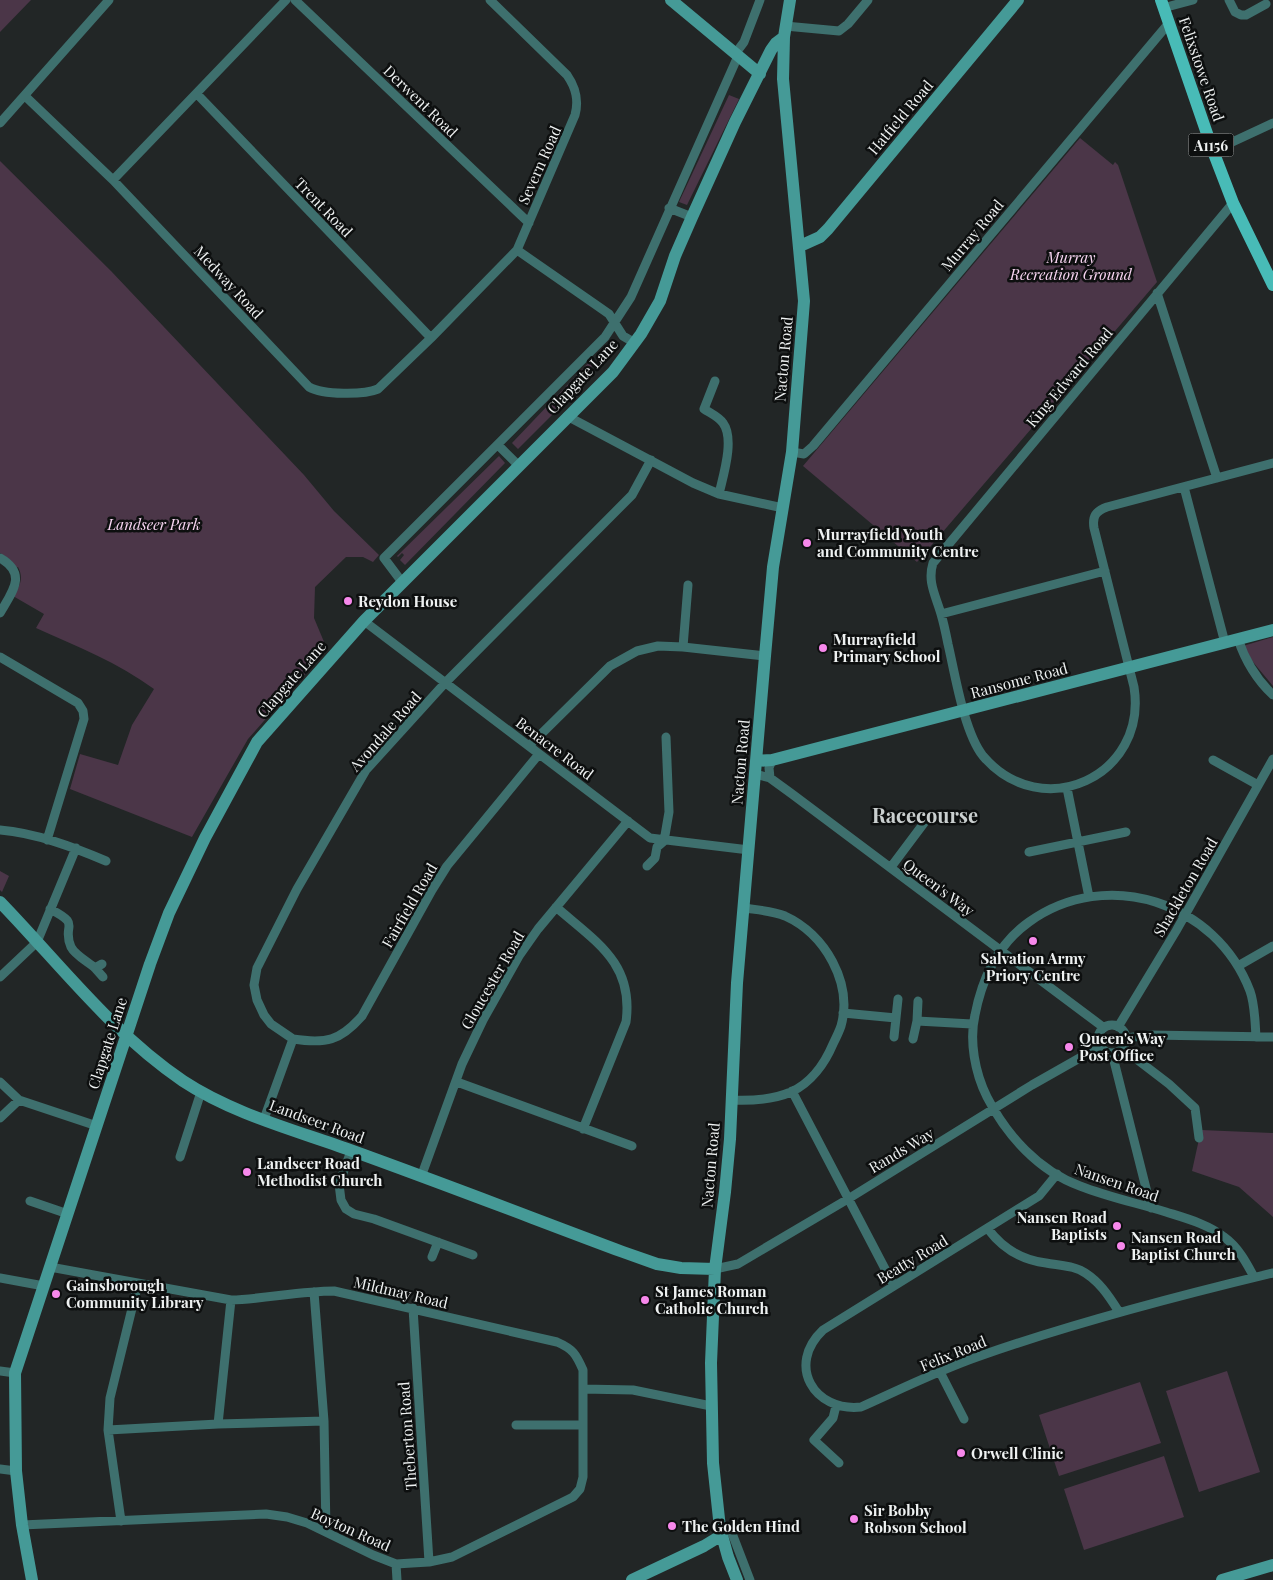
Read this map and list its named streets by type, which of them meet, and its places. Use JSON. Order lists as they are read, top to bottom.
{
  "streets": {
    "main road": ["Felixstowe Road", "A1156"],
    "street": [
      "Derwent Road",
      "Hatfield Road",
      "Severn Road",
      "Trent Road",
      "Murray Road",
      "Medway Road",
      "Nacton Road",
      "Clapgate Lane",
      "King Edward Road",
      "Ransome Road",
      "Avondale Road",
      "Benacre Road",
      "Queen's Way",
      "Shackleton Road",
      "Fairfield Road",
      "Gloucester Road",
      "Landseer Road",
      "Rands Way",
      "Nansen Road",
      "Beatty Road",
      "Mildmay Road",
      "Felix Road",
      "Theberton Road",
      "Boyton Road"
    ]
  },
  "crossings": [
    ["Felixstowe Road", "Murray Road"],
    ["Felixstowe Road", "King Edward Road"],
    ["Derwent Road", "Severn Road"],
    ["Hatfield Road", "Nacton Road"],
    ["Severn Road", "Trent Road"],
    ["Severn Road", "Medway Road"],
    ["Trent Road", "Medway Road"],
    ["Murray Road", "Nacton Road"],
    ["Nacton Road", "Clapgate Lane"],
    ["Nacton Road", "Ransome Road"],
    ["Nacton Road", "Benacre Road"],
    ["Nacton Road", "Queen's Way"],
    ["Nacton Road", "Landseer Road"],
    ["Nacton Road", "Rands Way"],
    ["Clapgate Lane", "Benacre Road"],
    ["Clapgate Lane", "Landseer Road"],
    ["Clapgate Lane", "Mildmay Road"],
    ["Clapgate Lane", "Boyton Road"],
    ["Ransome Road", "Queen's Way"],
    ["Avondale Road", "Benacre Road"],
    ["Avondale Road", "Fairfield Road"],
    ["Benacre Road", "Fairfield Road"],
    ["Benacre Road", "Gloucester Road"],
    ["Queen's Way", "Shackleton Road"],
    ["Queen's Way", "Rands Way"],
    ["Queen's Way", "Nansen Road"],
    ["Shackleton Road", "Rands Way"],
    ["Shackleton Road", "Nansen Road"],
    ["Gloucester Road", "Landseer Road"],
    ["Landseer Road", "Rands Way"],
    ["Rands Way", "Nansen Road"],
    ["Nansen Road", "Beatty Road"],
    ["Nansen Road", "Felix Road"],
    ["Beatty Road", "Felix Road"],
    ["Mildmay Road", "Theberton Road"],
    ["Mildmay Road", "Boyton Road"],
    ["Theberton Road", "Boyton Road"]
  ],
  "districts": ["Racecourse"],
  "parks": ["Murray Recreation Ground", "Landseer Park"],
  "places": [
    "Murrayfield Youth and Community Centre",
    "Reydon House",
    "Murrayfield Primary School",
    "Salvation Army Priory Centre",
    "Queen's Way Post Office",
    "Landseer Road Methodist Church",
    "Nansen Road Baptists",
    "Nansen Road Baptist Church",
    "Gainsborough Community Library",
    "St James Roman Catholic Church",
    "Orwell Clinic",
    "Sir Bobby Robson School",
    "The Golden Hind"
  ]
}
